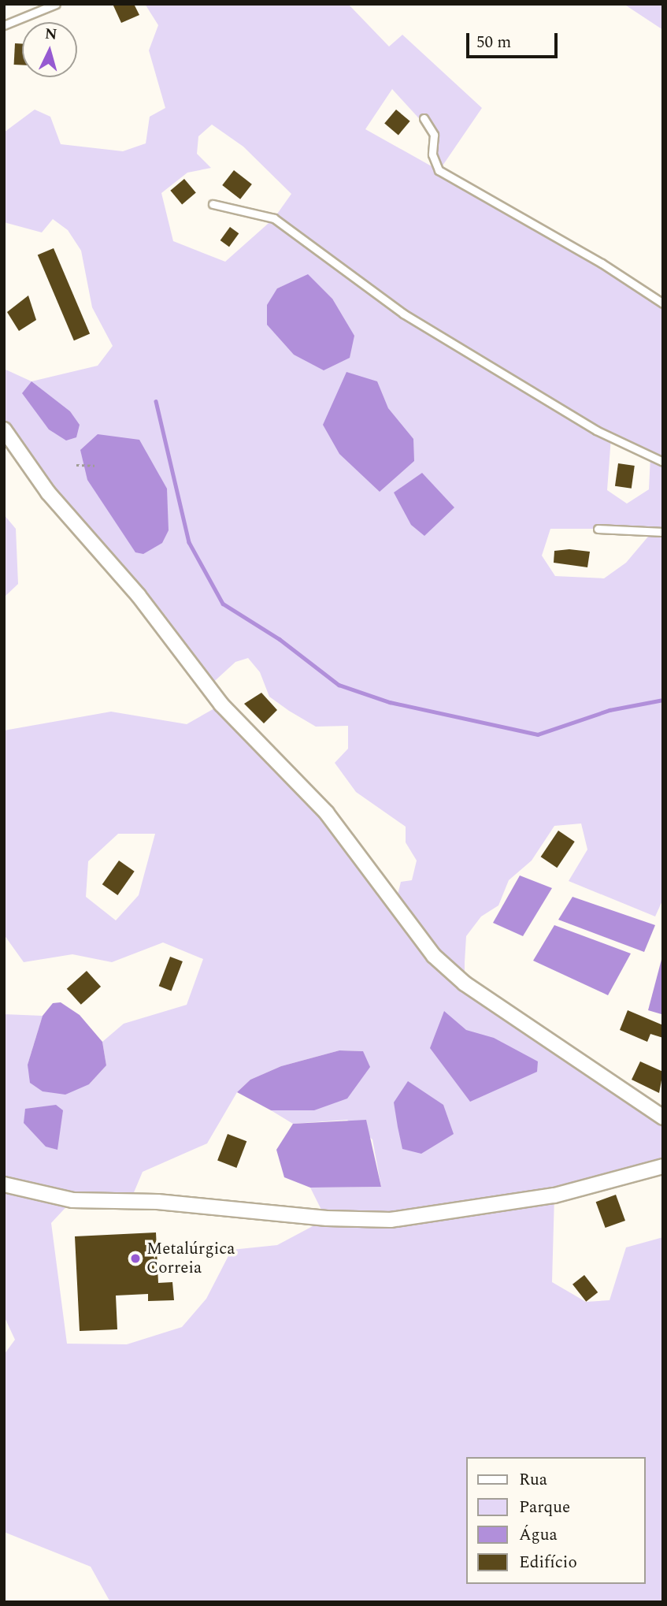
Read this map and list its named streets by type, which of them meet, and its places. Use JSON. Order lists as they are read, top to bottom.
{
  "places": ["Metalúrgica Correia"],
  "legend": [
    "Rua",
    "Parque",
    "Água",
    "Edifício"
  ],
  "scale_bar": "50 m",
  "north": "top"
}
